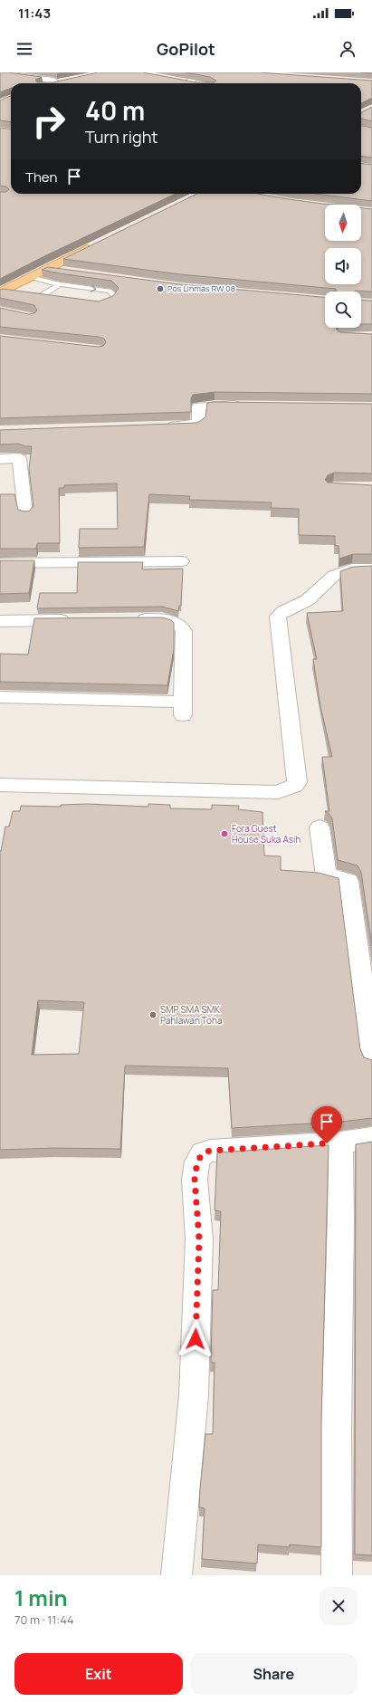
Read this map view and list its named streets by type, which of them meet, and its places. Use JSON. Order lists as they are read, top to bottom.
{
  "places": ["Pos Linmas RW 08", "Fora Guest House Suka Asih", "SMP SMA SMK Pahlawan Toha"],
  "north": "bottom",
  "page": {
    "status": "11:43",
    "header": "GoPilot",
    "turn": ["40 m", "Turn right"],
    "then": "Then",
    "heading": ["1 min", "70 m · 11:44"],
    "buttons": ["Exit", "Share"]
  }
}
